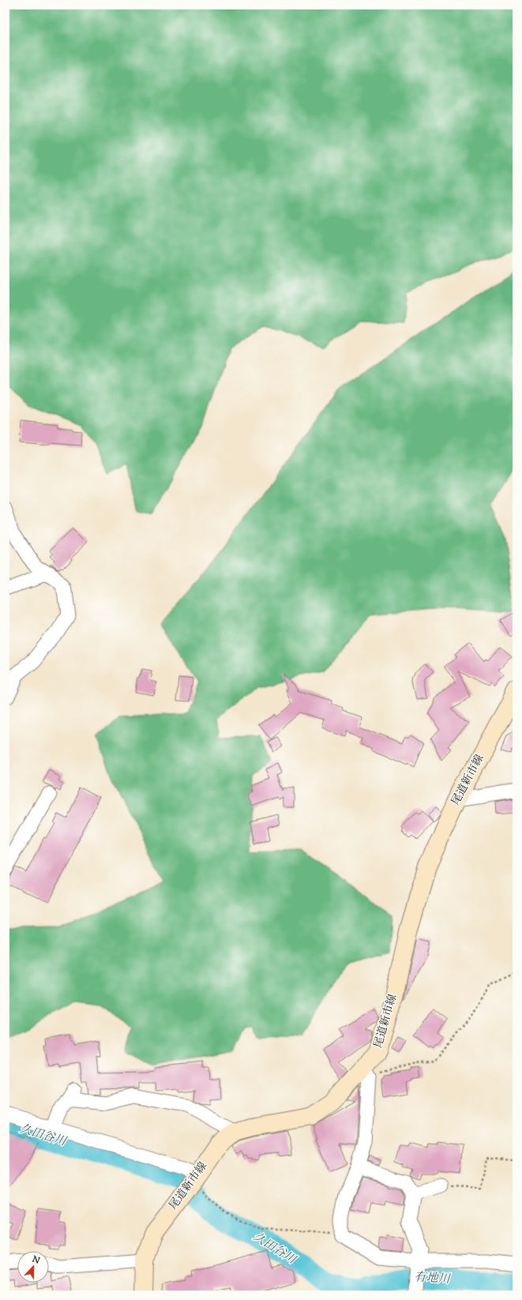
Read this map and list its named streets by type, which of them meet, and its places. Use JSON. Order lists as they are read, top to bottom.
{
  "streets": {
    "main road": ["尾道新市線"]
  },
  "water": ["久田谷川", "有地川"],
  "north": "top"
}
